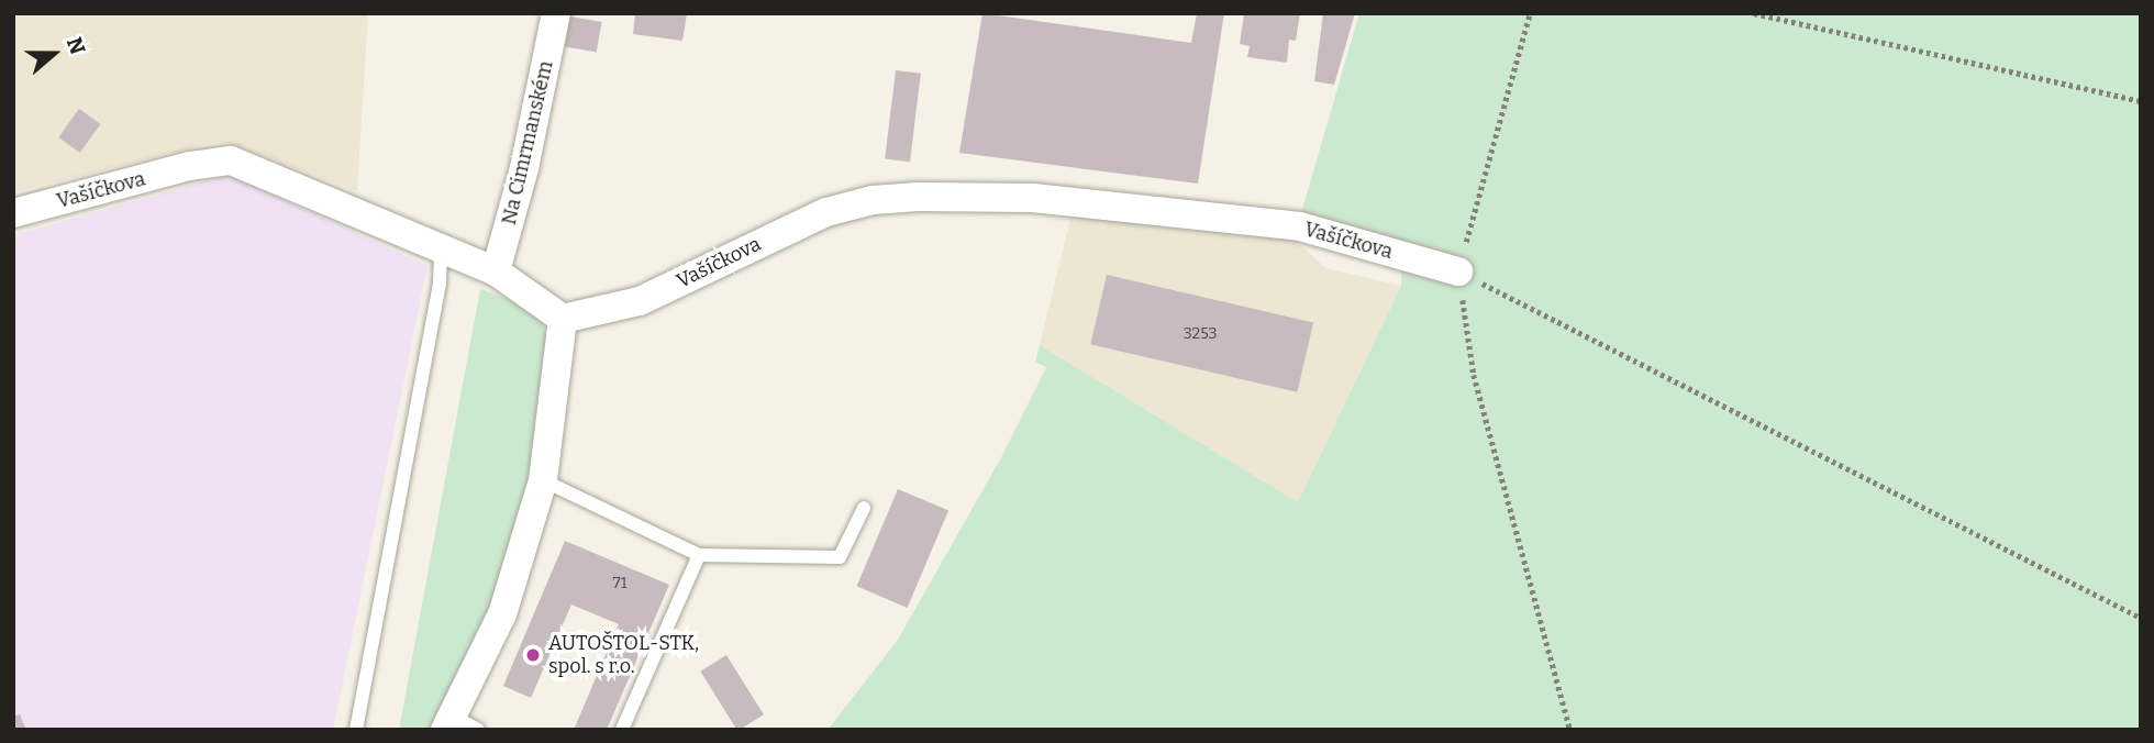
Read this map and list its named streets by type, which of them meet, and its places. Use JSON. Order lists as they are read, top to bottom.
{
  "streets": {
    "street": ["Na Cimrmanském", "Vašíčkova"]
  },
  "crossings": [
    ["Na Cimrmanském", "Vašíčkova"]
  ],
  "places": ["AUTOŠTOL-STK, spol. s r.o."],
  "house_numbers": ["3253", "71"],
  "north": "right"
}
